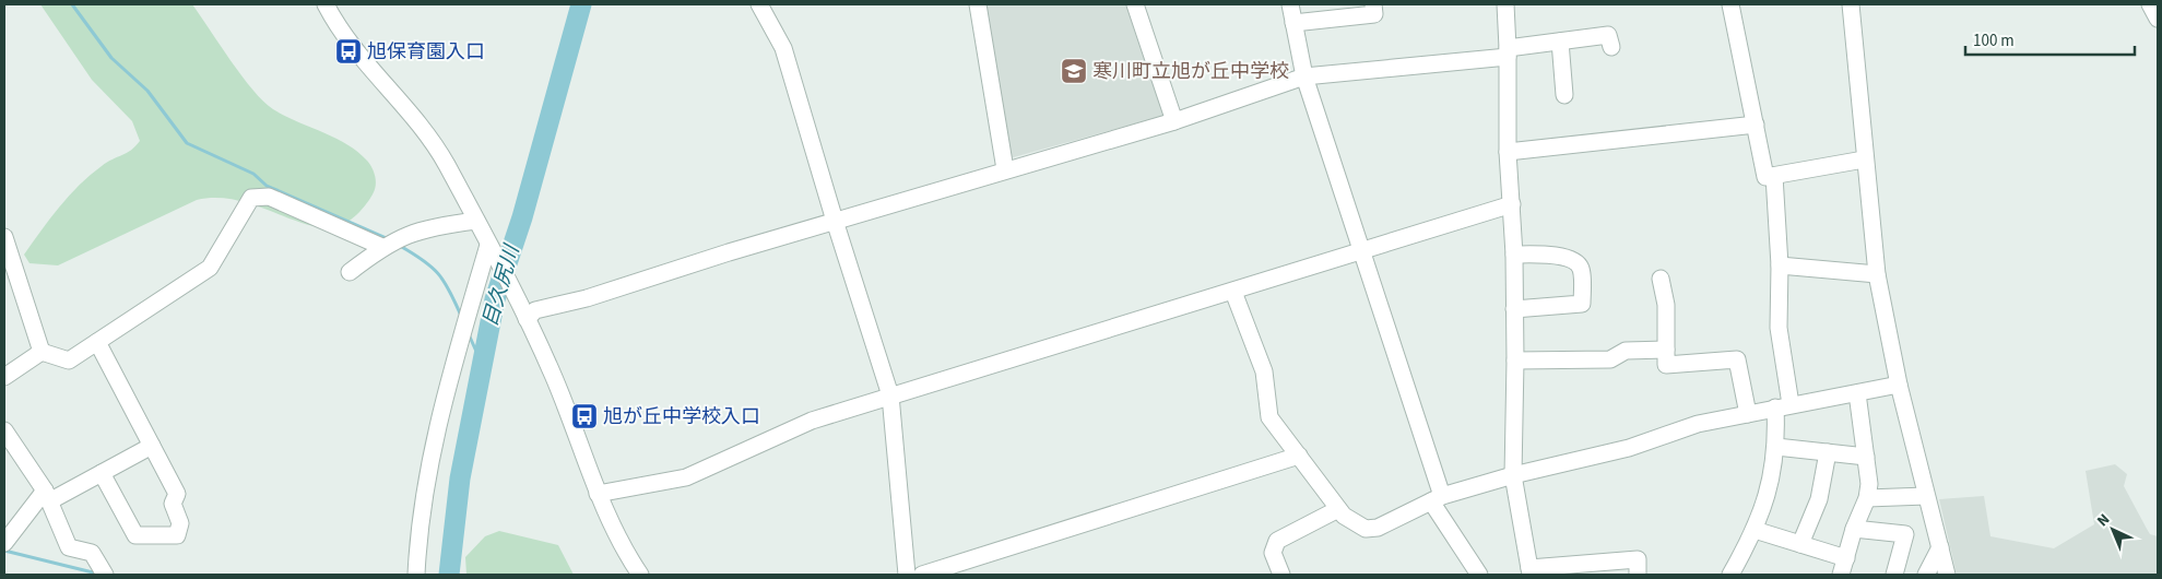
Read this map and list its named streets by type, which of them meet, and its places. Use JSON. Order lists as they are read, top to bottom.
{
  "water": ["目久尻川"],
  "places": {
    "bus stop": ["旭保育園入口", "旭が丘中学校入口"],
    "school or university": ["寒川町立旭が丘中学校"]
  },
  "scale_bar": "100 m",
  "north": "top left"
}
